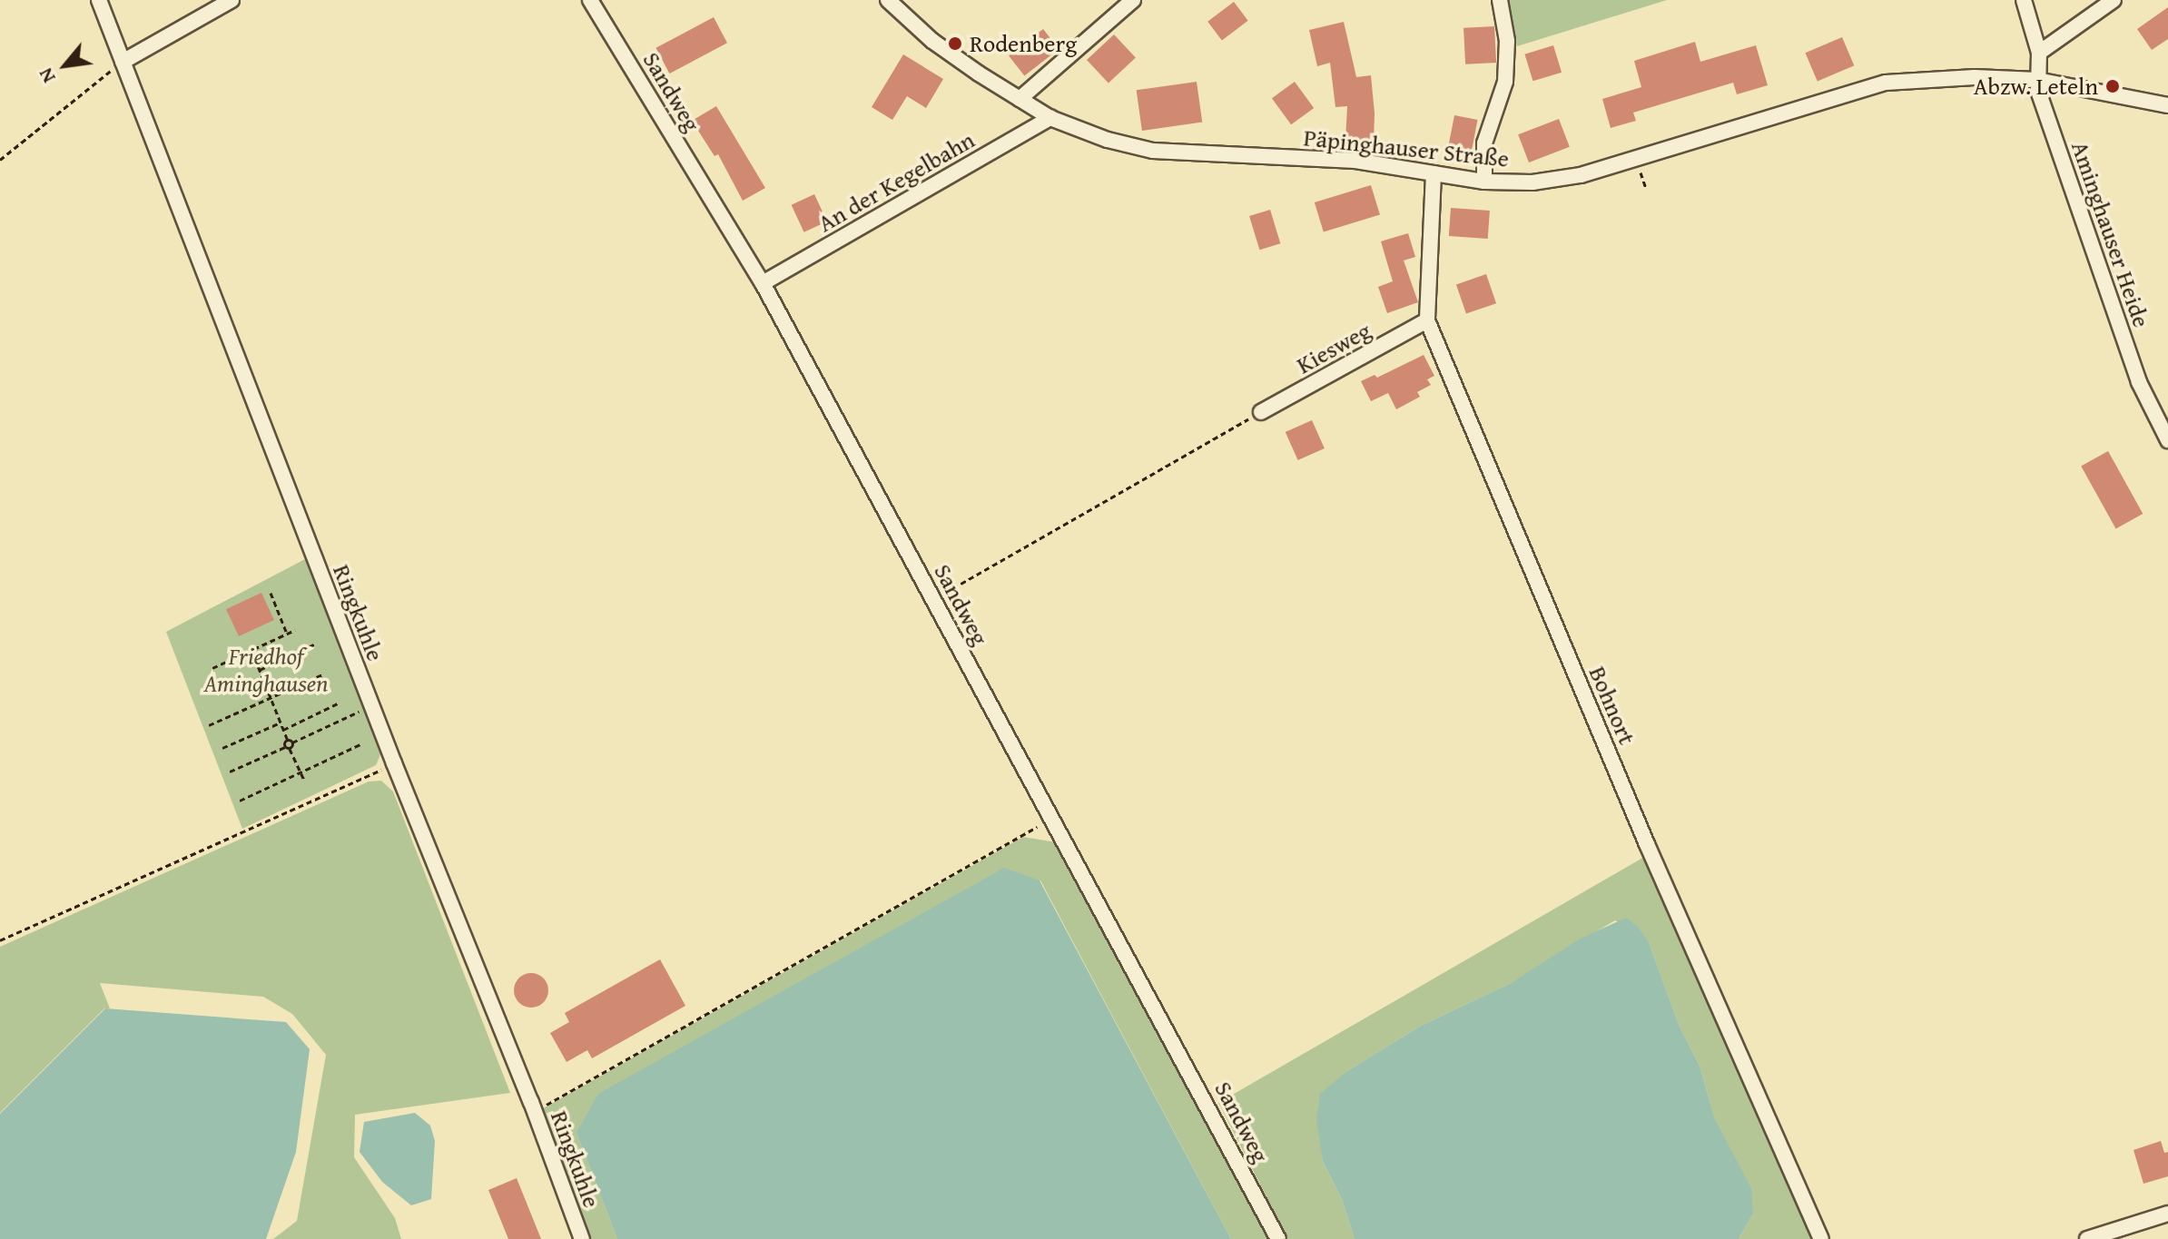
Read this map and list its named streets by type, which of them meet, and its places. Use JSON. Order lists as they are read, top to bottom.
{
  "streets": {
    "street": [
      "Sandweg",
      "Päpinghauser Straße",
      "An der Kegelbahn",
      "Aminghauser Heide",
      "Kiesweg",
      "Ringkuhle",
      "Bohnort"
    ]
  },
  "crossings": [
    ["Sandweg", "An der Kegelbahn"],
    ["Päpinghauser Straße", "An der Kegelbahn"],
    ["Päpinghauser Straße", "Aminghauser Heide"],
    ["Päpinghauser Straße", "Bohnort"],
    ["Kiesweg", "Bohnort"]
  ],
  "parks": ["Friedhof Aminghausen"],
  "places": ["Rodenberg", "Abzw. Leteln"],
  "north": "bottom left"
}
